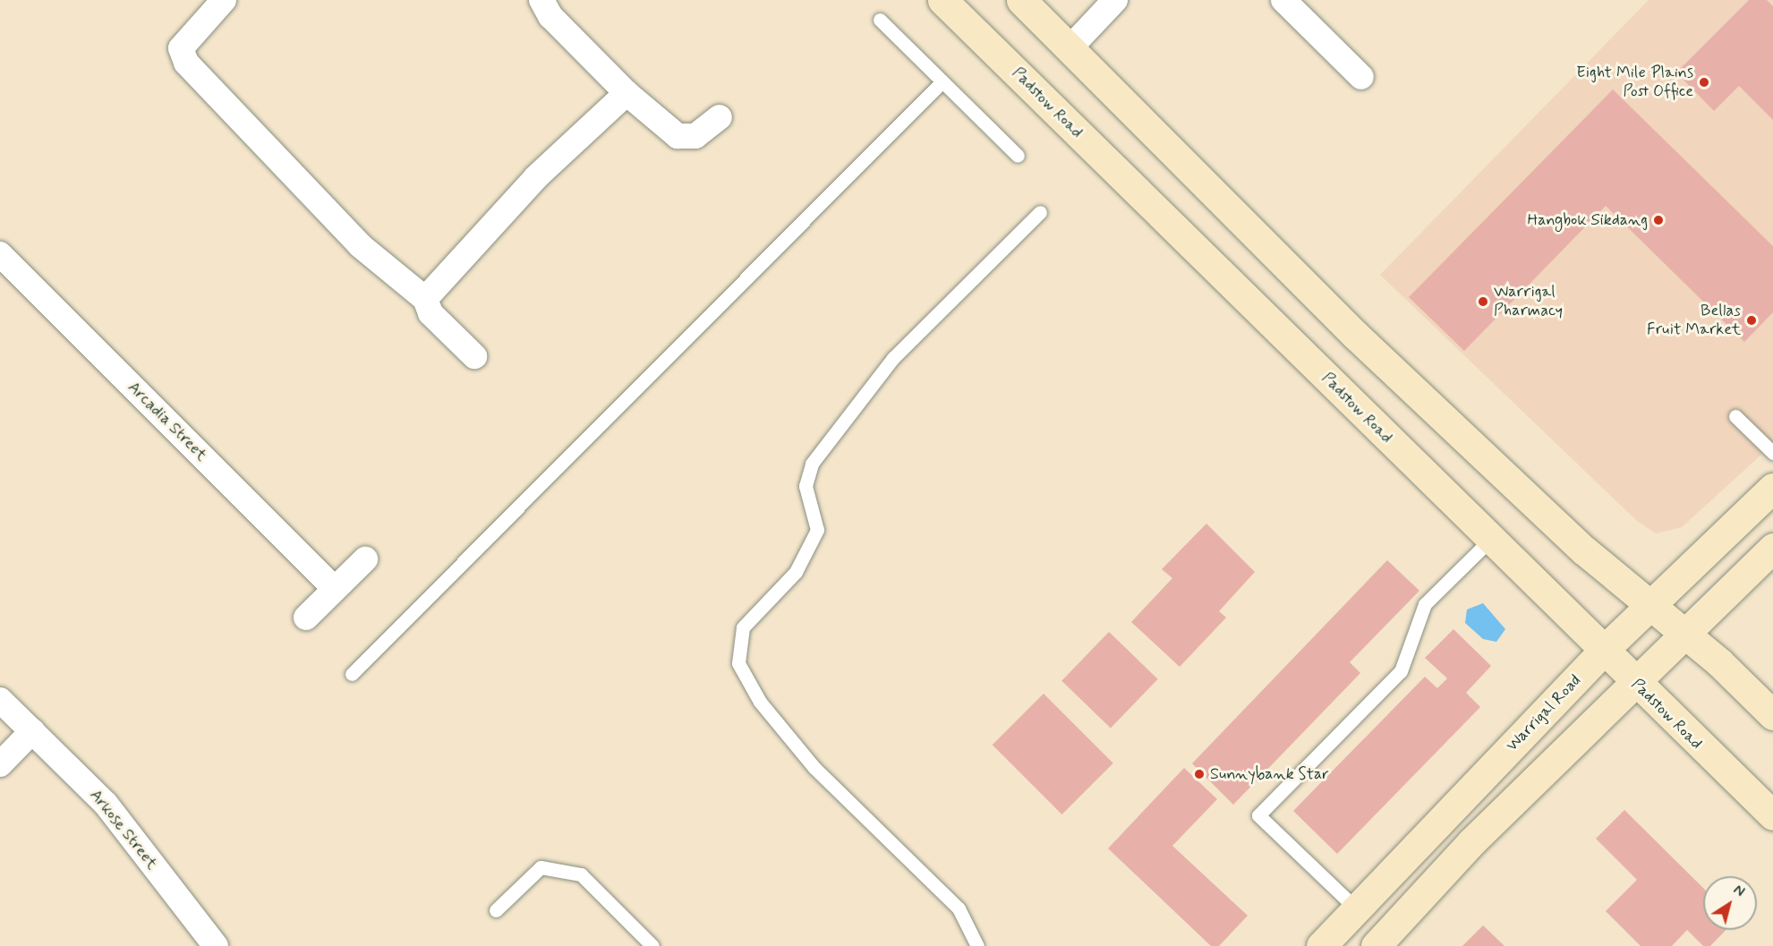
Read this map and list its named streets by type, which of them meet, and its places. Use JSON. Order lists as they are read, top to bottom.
{
  "streets": {
    "main road": ["Padstow Road", "Warrigal Road"],
    "street": ["Arcadia Street", "Arkose Street"]
  },
  "crossings": [
    ["Padstow Road", "Warrigal Road"]
  ],
  "places": [
    "Eight Mile Plains Post Office",
    "Hangbok Sikdang",
    "Warrigal Pharmacy",
    "Bellas Fruit Market",
    "Sunnybank Star"
  ],
  "north": "top right"
}
